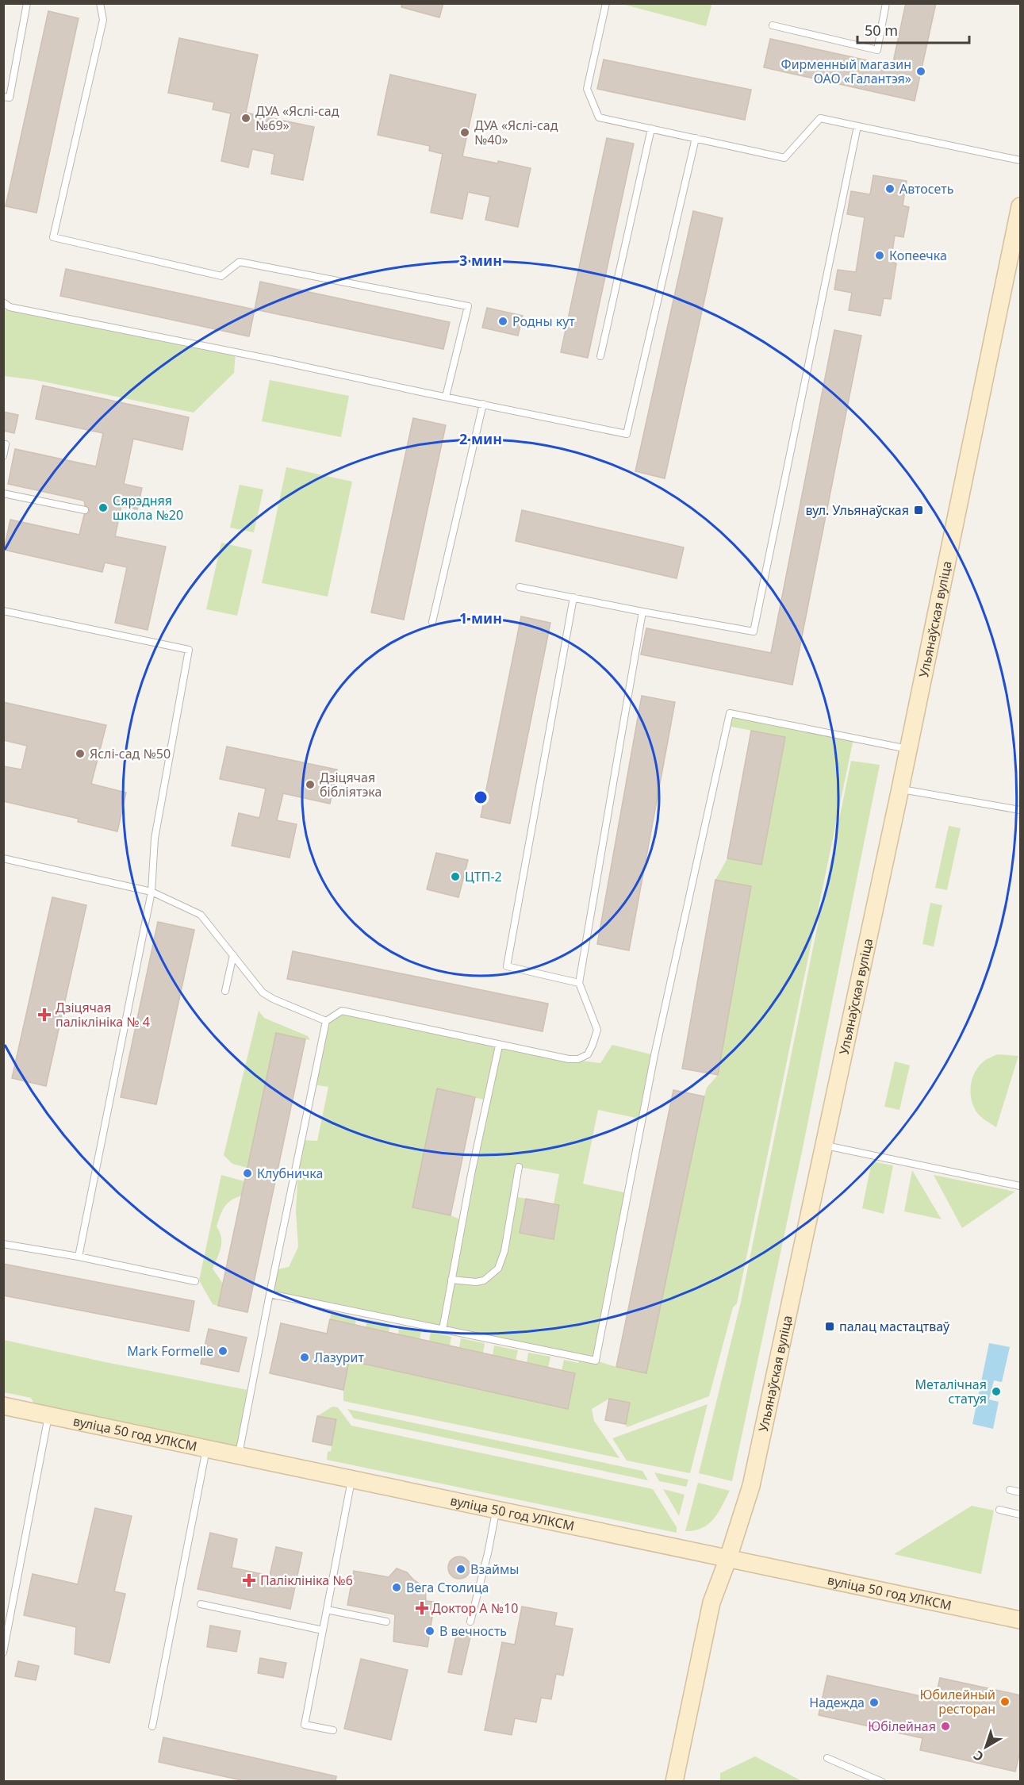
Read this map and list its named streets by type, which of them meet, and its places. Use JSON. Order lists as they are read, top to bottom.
{
  "streets": {
    "main road": ["Ульянаўская вуліца", "вуліца 50 год УЛКСМ"]
  },
  "crossings": [
    ["Ульянаўская вуліца", "вуліца 50 год УЛКСМ"]
  ],
  "places": {
    "other": [
      "Фирменный магазин ОАО «Галантэя»",
      "ДУА «Яслі-сад №69»",
      "ДУА «Яслі-сад №40»",
      "Автосеть",
      "Копеечка",
      "Родны кут",
      "Сярэдняя школа №20",
      "Яслі-сад №50",
      "Дзіцячая бібліятэка",
      "ЦТП-2",
      "Клубничка",
      "Mark Formelle",
      "Лазурит",
      "Металічная статуя",
      "Взаймы",
      "Вега Столица",
      "В вечность",
      "Юбилейный ресторан",
      "Надежда",
      "Юбілейная"
    ],
    "transit": ["вул. Ульянаўская", "палац мастацтваў"],
    "health": ["Дзіцячая паліклініка № 4", "Паліклініка №6", "Доктор А №10"]
  },
  "scale_bar": "50 m",
  "north": "bottom left",
  "rings": ["3 мин", "2 мин", "1 мин"]
}
